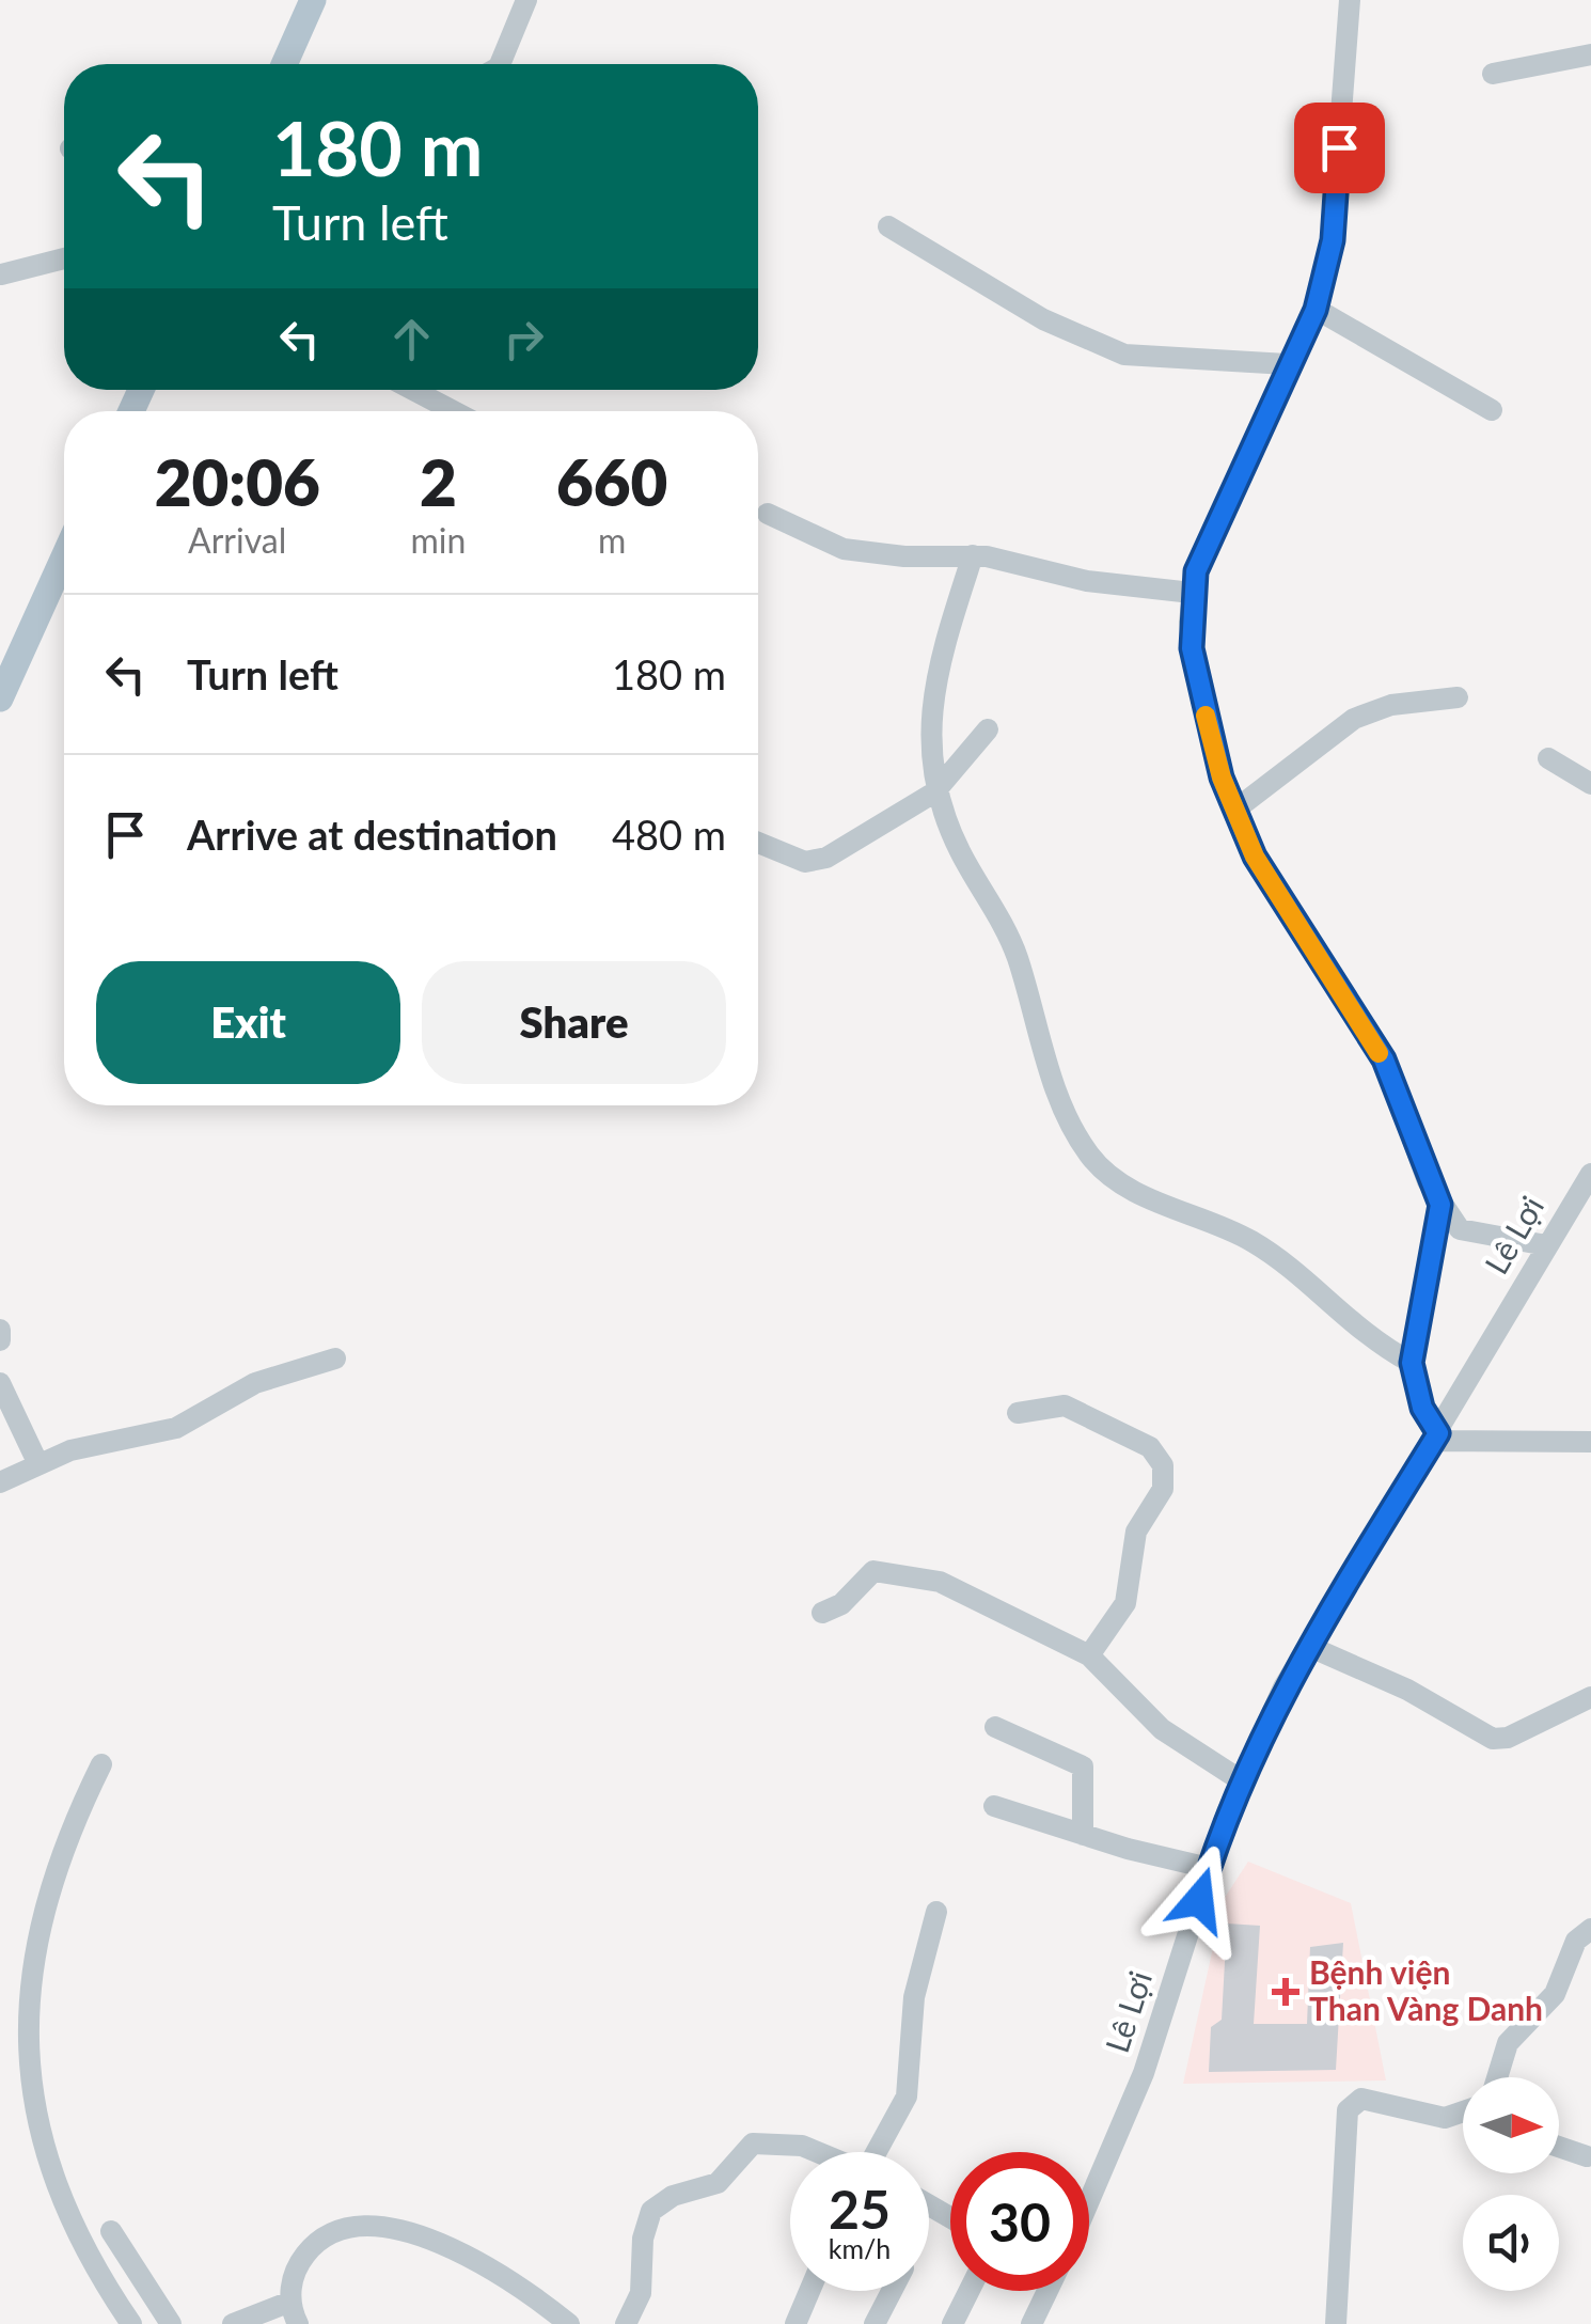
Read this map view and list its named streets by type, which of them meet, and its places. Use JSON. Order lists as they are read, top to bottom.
{
  "streets": {
    "street": ["Lê Lợi"]
  },
  "places": {
    "health": ["Bệnh viện Than Vàng Danh"]
  },
  "north": "right",
  "page": {
    "turn": ["180 m", "Turn left"],
    "eta": [
      "20:06",
      "Arrival",
      "2",
      "min",
      "660",
      "m"
    ],
    "list": [
      {
        "name": "Turn left",
        "value": "180 m"
      },
      {
        "name": "Arrive at destination",
        "value": "480 m"
      }
    ],
    "buttons": ["Exit", "Share"],
    "speed": "25 km/h",
    "limit": "30"
  }
}
